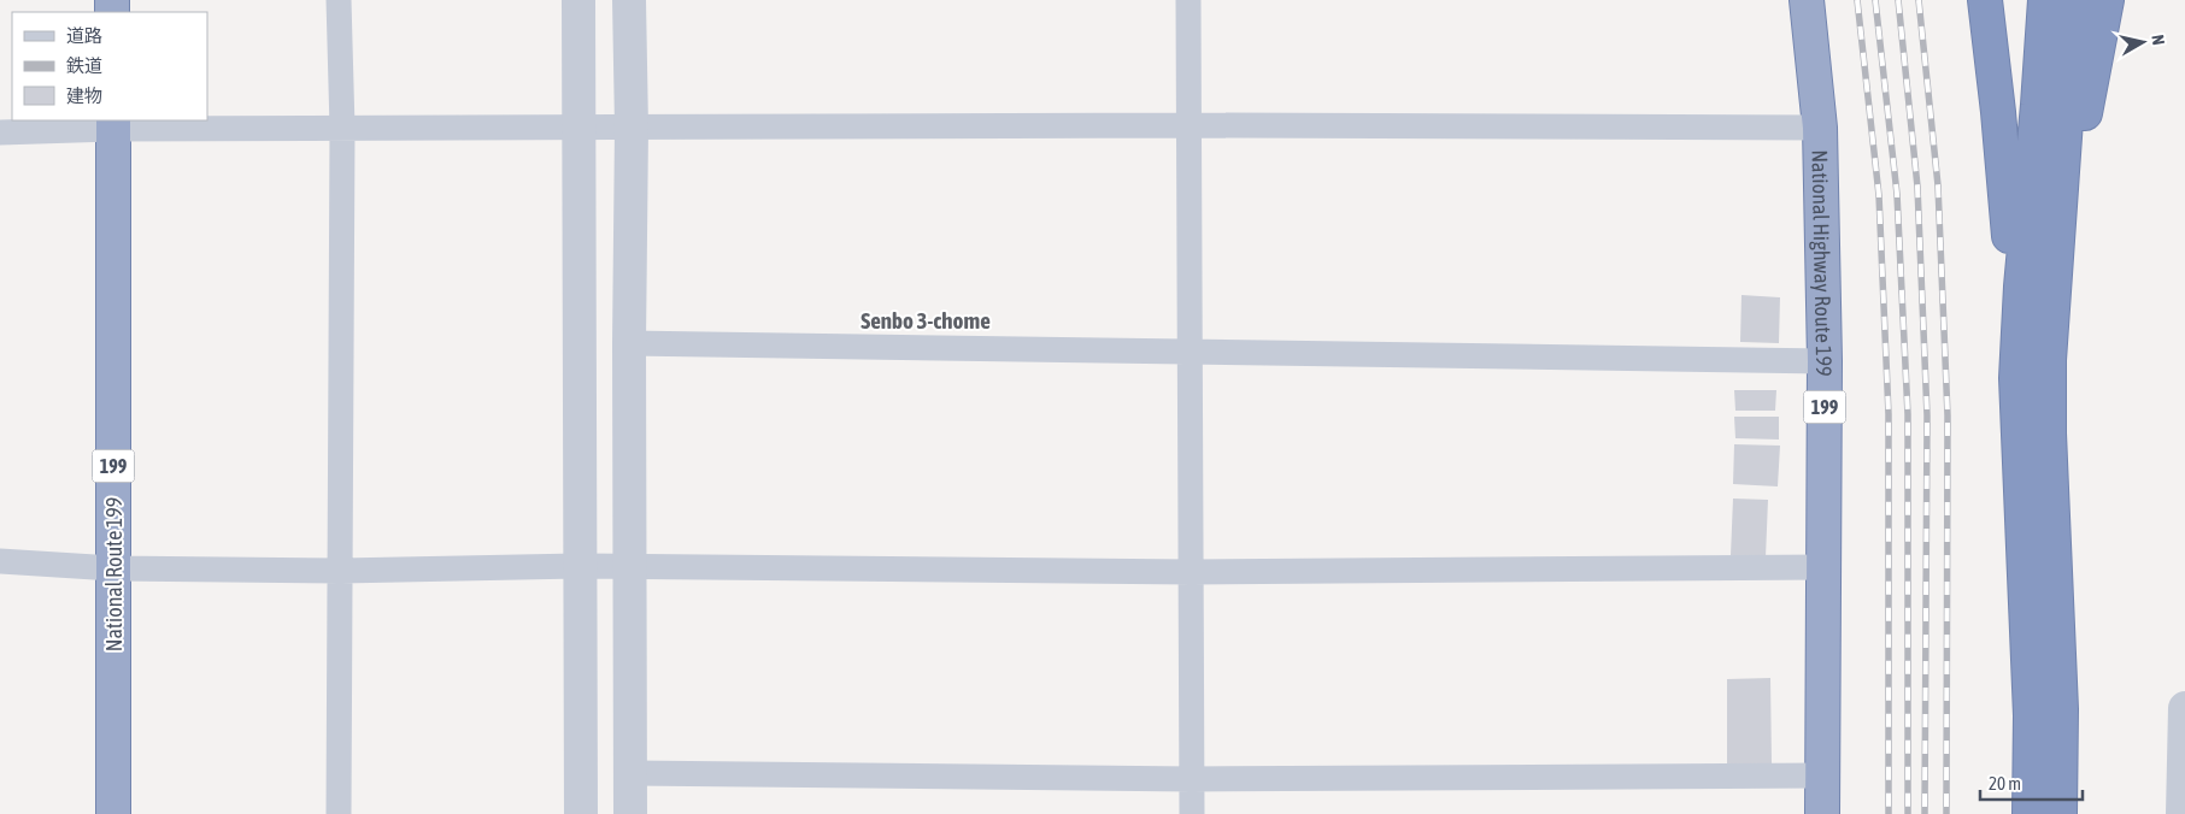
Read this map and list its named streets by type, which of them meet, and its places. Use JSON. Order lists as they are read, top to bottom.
{
  "streets": {
    "highway": ["National Highway Route 199", "199", "National Route 199"]
  },
  "districts": ["Senbo 3-chome"],
  "legend": ["道路", "鉄道", "建物"],
  "scale_bar": "20 m",
  "north": "right"
}
